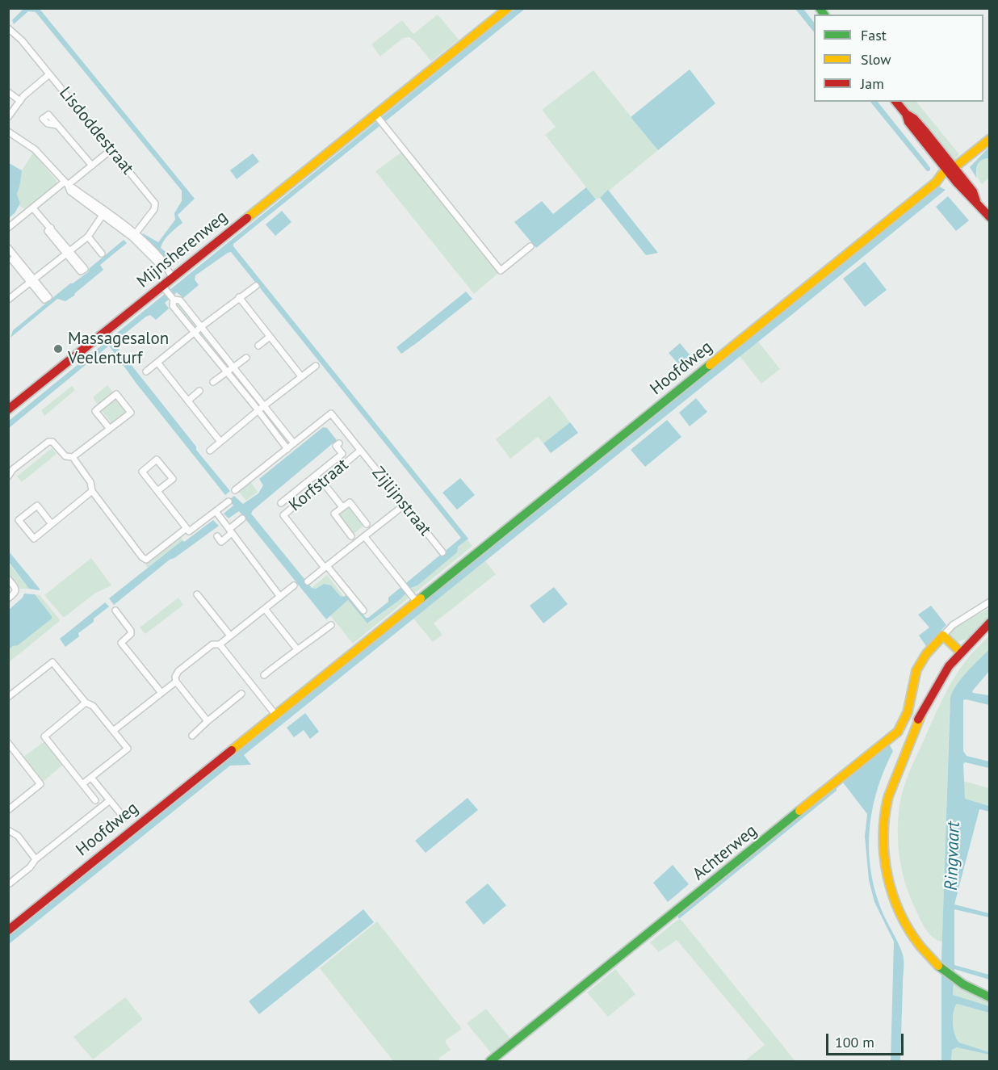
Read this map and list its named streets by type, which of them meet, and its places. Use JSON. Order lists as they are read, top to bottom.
{
  "streets": {
    "main road": ["Mijnsherenweg", "Hoofdweg", "Achterweg"],
    "street": ["Lisdoddestraat", "Korfstraat", "Zijlijnstraat"]
  },
  "crossings": [
    ["Korfstraat", "Zijlijnstraat"]
  ],
  "water": ["Ringvaart"],
  "places": ["Massagesalon Veelenturf"],
  "legend": ["Fast", "Slow", "Jam"],
  "scale_bar": "100 m"
}
